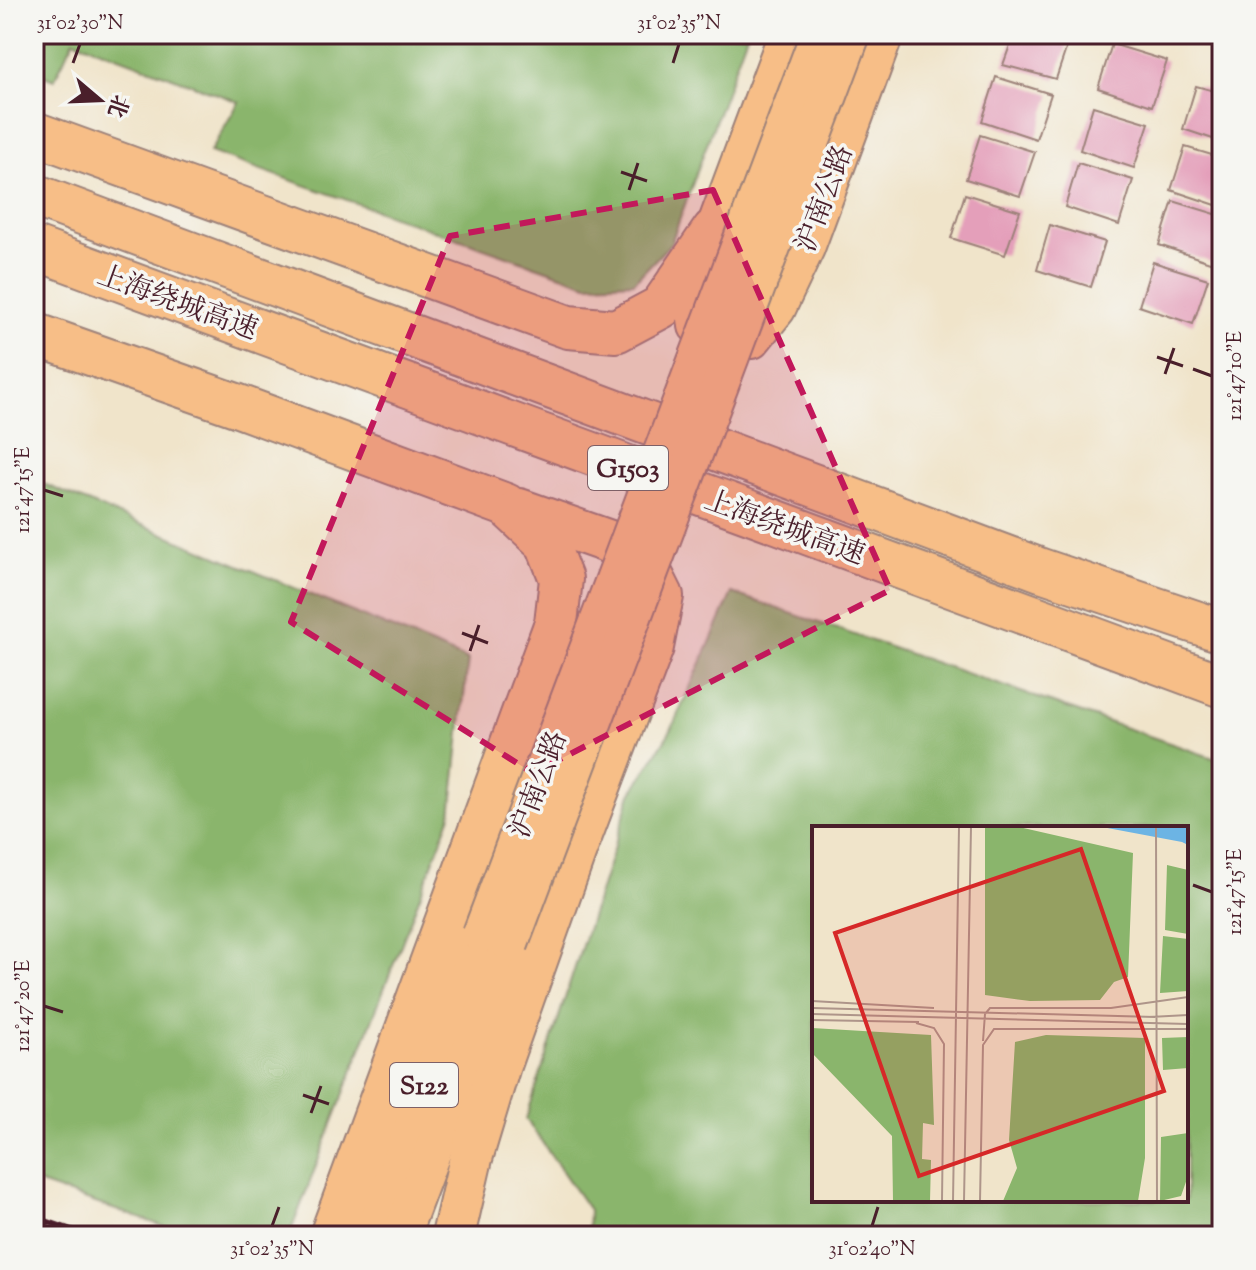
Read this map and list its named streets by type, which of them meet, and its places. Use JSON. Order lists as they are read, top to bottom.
{
  "streets": {
    "highway": ["上海绕城高速", "G1503"],
    "main road": ["沪南公路", "S122"]
  },
  "north": "right",
  "coordinates": [
    "31°02'30\"N",
    "31°02'35\"N",
    "121°47'10\"E",
    "121°47'15\"E",
    "121°47'20\"E",
    "31°02'40\"N"
  ]
}
